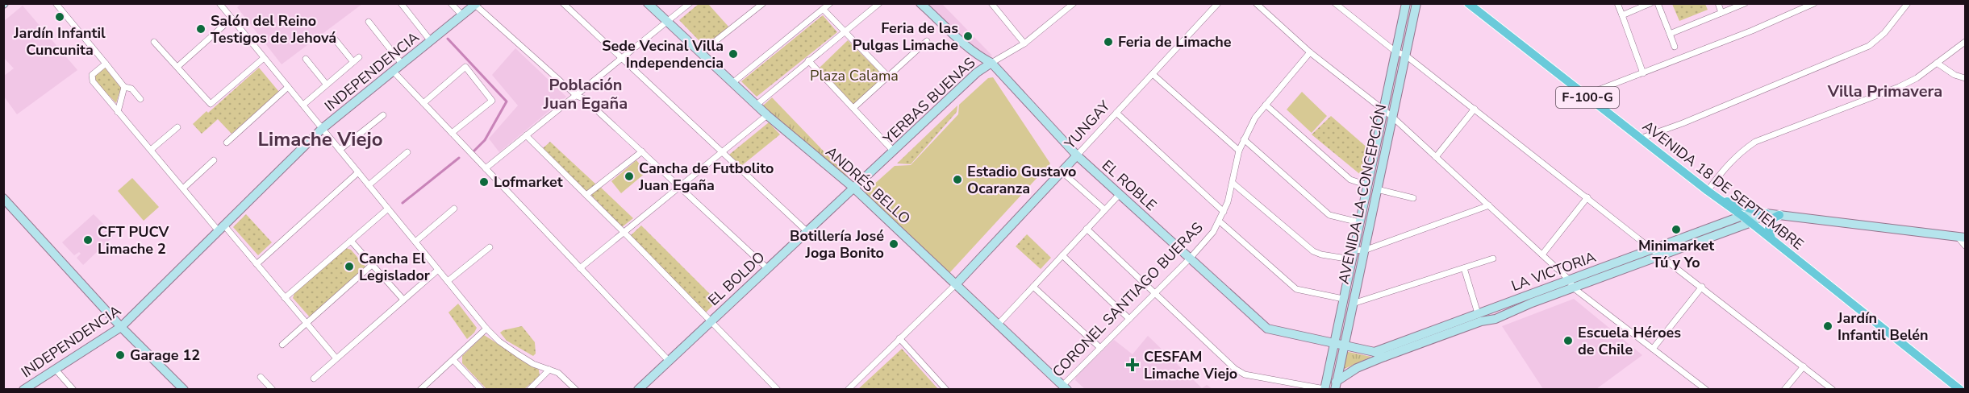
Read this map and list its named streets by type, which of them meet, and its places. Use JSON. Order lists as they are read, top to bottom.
{
  "streets": {
    "main road": ["F-100-G", "AVENIDA 18 DE SEPTIEMBRE"],
    "street": [
      "INDEPENDENCIA",
      "YERBAS BUENAS",
      "YUNGAY",
      "ANDRÉS BELLO",
      "EL ROBLE",
      "AVENIDA LA CONCEPCIÓN",
      "LA VICTORIA",
      "EL BOLDO",
      "CORONEL SANTIAGO BUERAS"
    ]
  },
  "crossings": [
    ["YERBAS BUENAS", "ANDRÉS BELLO"],
    ["YERBAS BUENAS", "EL ROBLE"],
    ["YERBAS BUENAS", "EL BOLDO"],
    ["YUNGAY", "ANDRÉS BELLO"],
    ["YUNGAY", "EL ROBLE"],
    ["ANDRÉS BELLO", "EL BOLDO"],
    ["ANDRÉS BELLO", "CORONEL SANTIAGO BUERAS"],
    ["EL ROBLE", "AVENIDA LA CONCEPCIÓN"],
    ["EL ROBLE", "CORONEL SANTIAGO BUERAS"],
    ["AVENIDA 18 DE SEPTIEMBRE", "LA VICTORIA"],
    ["AVENIDA LA CONCEPCIÓN", "LA VICTORIA"]
  ],
  "districts": ["Población Juan Egaña", "Villa Primavera", "Limache Viejo"],
  "parks": ["Plaza Calama"],
  "places": {
    "other": [
      "Jardín Infantil Cuncunita",
      "Salón del Reino Testigos de Jehová",
      "Feria de las Pulgas Limache",
      "Feria de Limache",
      "Sede Vecinal Villa Independencia",
      "Cancha de Futbolito Juan Egaña",
      "Estadio Gustavo Ocaranza",
      "Lofmarket",
      "Minimarket Tú y Yo",
      "CFT PUCV Limache 2",
      "Botillería José Joga Bonito",
      "Cancha El Legislador",
      "Jardín Infantil Belén",
      "Escuela Héroes de Chile",
      "Garage 12"
    ],
    "health": ["CESFAM Limache Viejo"]
  }
}
